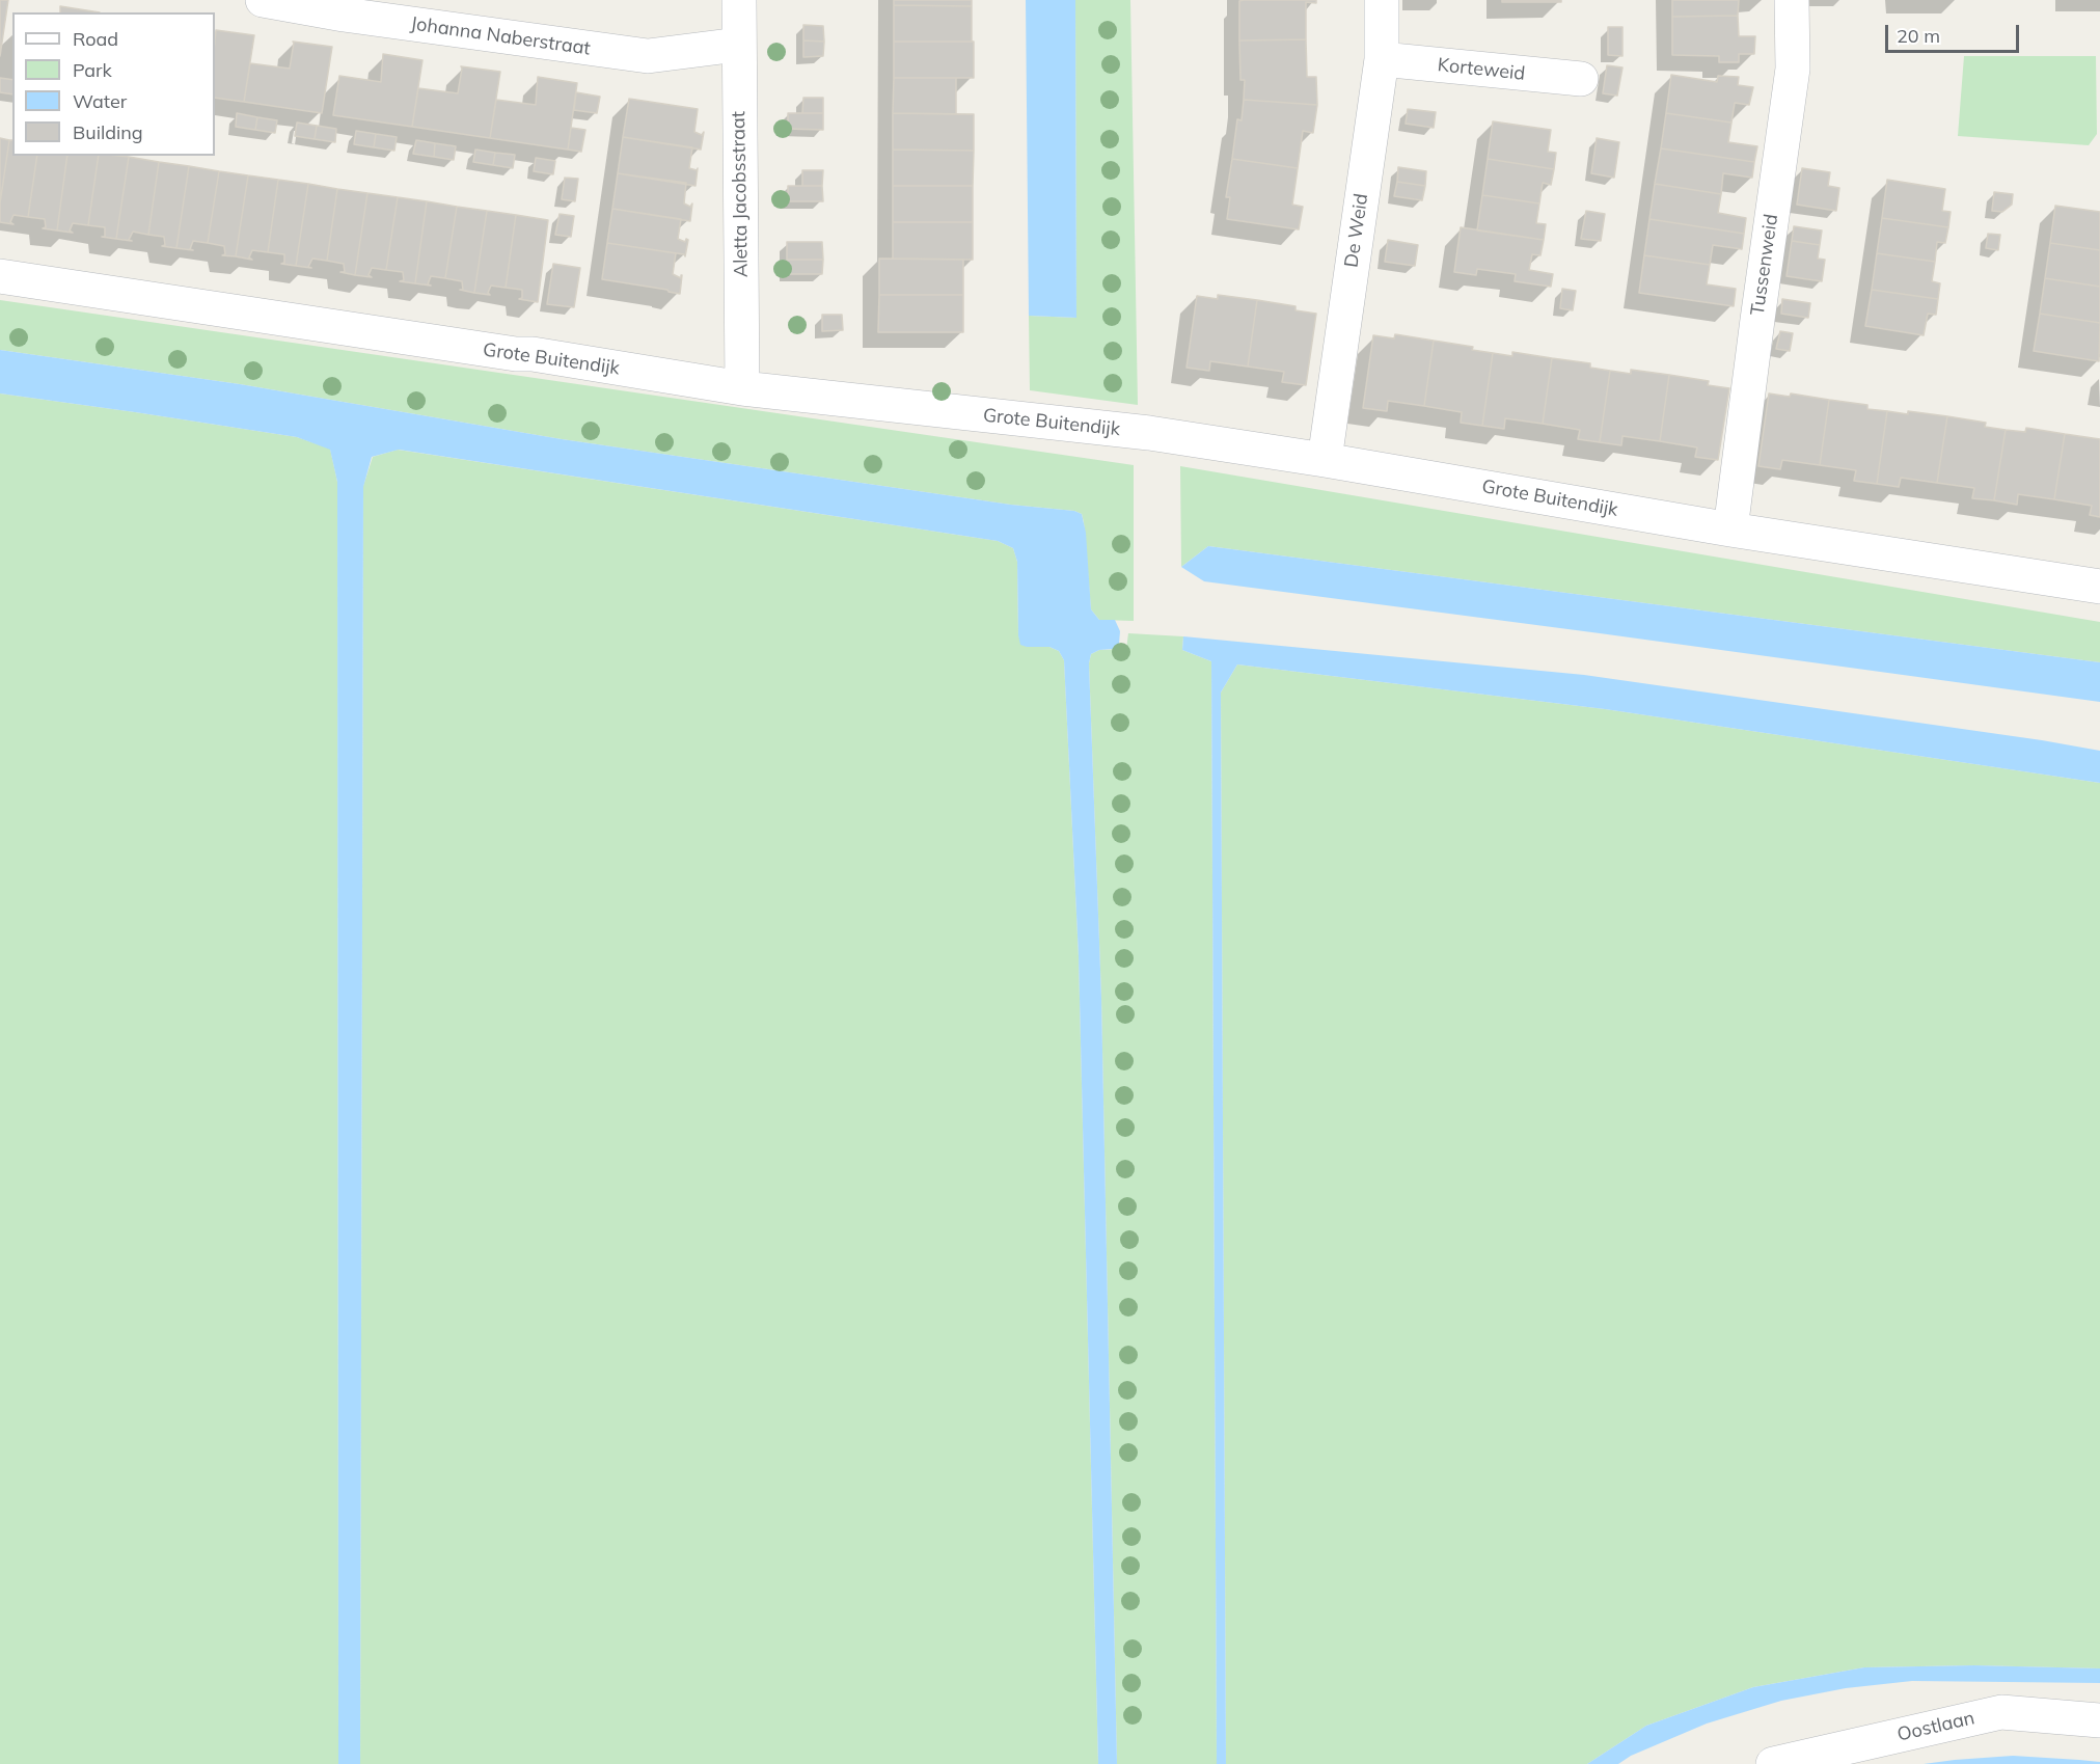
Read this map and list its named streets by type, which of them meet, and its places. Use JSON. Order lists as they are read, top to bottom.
{
  "streets": {
    "street": [
      "Johanna Naberstraat",
      "Korteweid",
      "Aletta Jacobsstraat",
      "De Weid",
      "Tussenweid",
      "Grote Buitendijk",
      "Oostlaan"
    ]
  },
  "crossings": [
    ["Johanna Naberstraat", "Aletta Jacobsstraat"],
    ["Korteweid", "De Weid"],
    ["Aletta Jacobsstraat", "Grote Buitendijk"],
    ["De Weid", "Grote Buitendijk"],
    ["Tussenweid", "Grote Buitendijk"]
  ],
  "legend": [
    "Road",
    "Park",
    "Water",
    "Building"
  ],
  "scale_bar": "20 m"
}
